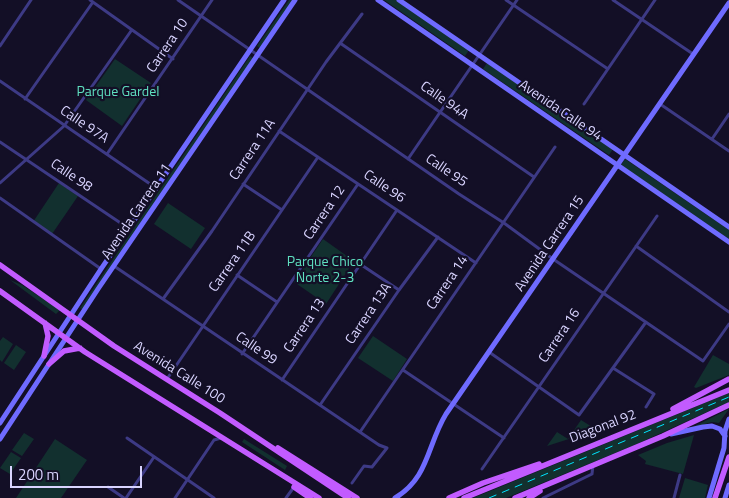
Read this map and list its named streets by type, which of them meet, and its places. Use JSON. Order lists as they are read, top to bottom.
{
  "streets": {
    "main road": [
      "Avenida Calle 94",
      "Avenida Carrera 11",
      "Avenida Carrera 15",
      "Avenida Calle 100",
      "Diagonal 92"
    ],
    "street": [
      "Carrera 10",
      "Calle 94A",
      "Calle 97A",
      "Carrera 11A",
      "Calle 95",
      "Calle 98",
      "Calle 96",
      "Carrera 12",
      "Carrera 11B",
      "Carrera 14",
      "Carrera 13A",
      "Carrera 13",
      "Carrera 16",
      "Calle 99"
    ]
  },
  "crossings": [
    ["Carrera 10", "Calle 97A"],
    ["Carrera 10", "Calle 95"],
    ["Calle 94A", "Carrera 11A"],
    ["Calle 94A", "Carrera 14"],
    ["Avenida Calle 94", "Avenida Carrera 15"],
    ["Calle 97A", "Avenida Carrera 11"],
    ["Carrera 11A", "Calle 95"],
    ["Carrera 11A", "Calle 96"],
    ["Carrera 11A", "Calle 99"],
    ["Calle 95", "Avenida Carrera 11"],
    ["Calle 95", "Avenida Carrera 15"],
    ["Calle 95", "Carrera 14"],
    ["Calle 95", "Carrera 16"],
    ["Calle 98", "Avenida Carrera 11"],
    ["Calle 96", "Carrera 12"],
    ["Calle 96", "Carrera 11B"],
    ["Calle 96", "Carrera 14"],
    ["Calle 96", "Carrera 13A"],
    ["Calle 96", "Carrera 13"],
    ["Avenida Carrera 11", "Calle 99"],
    ["Avenida Carrera 11", "Avenida Calle 100"],
    ["Carrera 12", "Calle 99"],
    ["Carrera 11B", "Calle 99"],
    ["Carrera 11B", "Avenida Calle 100"],
    ["Carrera 14", "Calle 99"],
    ["Carrera 13A", "Calle 99"],
    ["Carrera 13", "Calle 99"]
  ],
  "parks": ["Parque Gardel", "Parque Chico Norte 2-3"],
  "scale_bar": "200 m"
}
